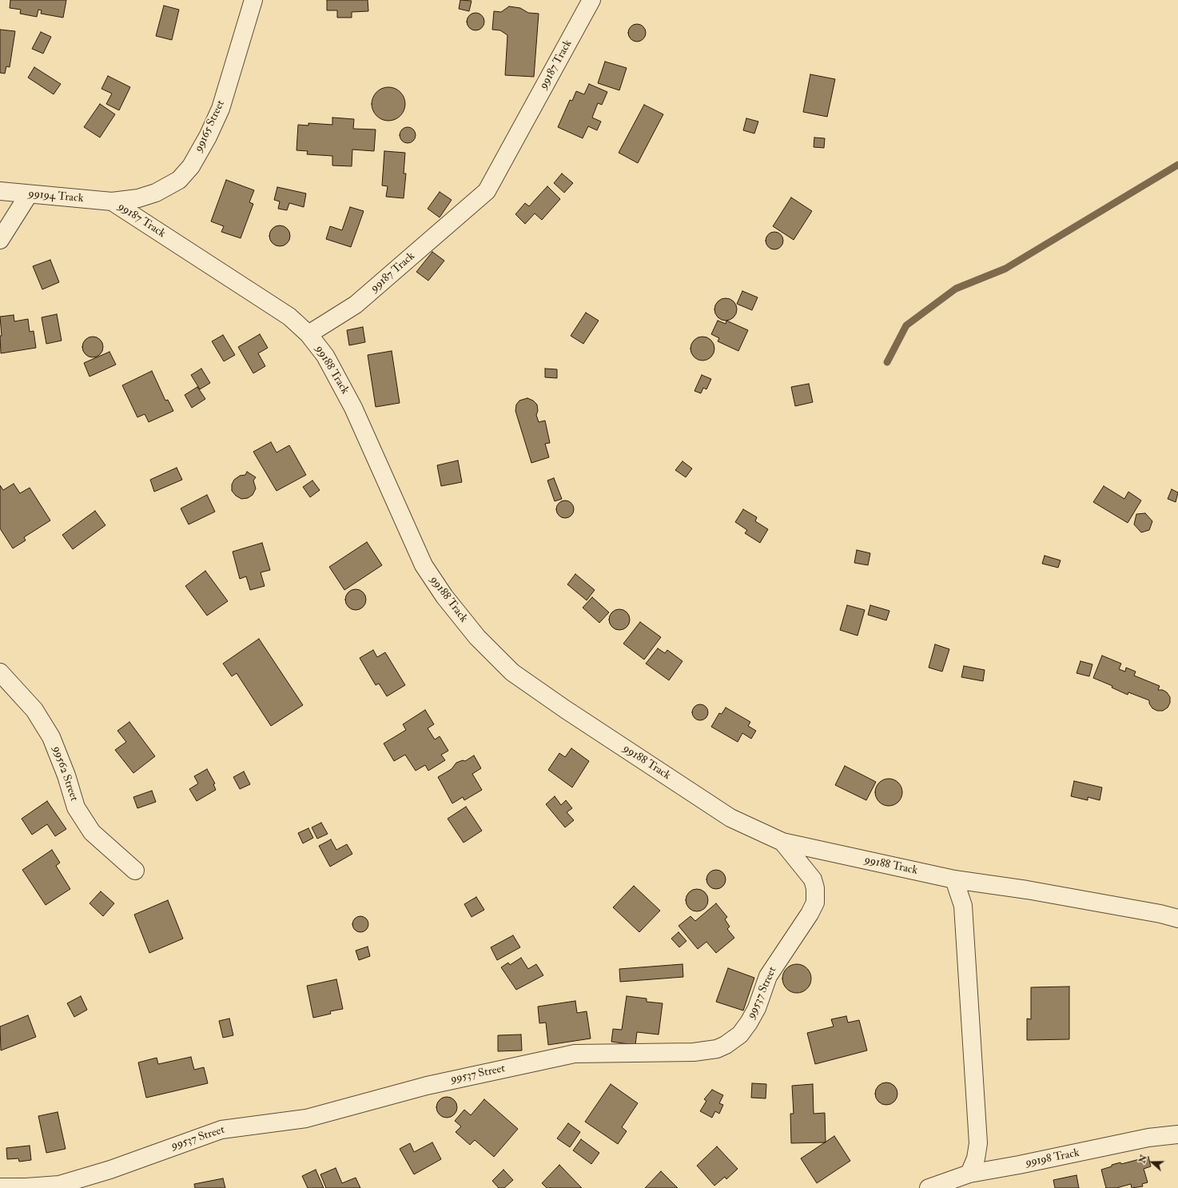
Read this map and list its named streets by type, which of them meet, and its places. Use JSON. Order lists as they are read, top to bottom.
{
  "streets": {
    "street": [
      "99187 Track",
      "99165 Street",
      "99194 Track",
      "99188 Track",
      "99562 Street",
      "99537 Street",
      "99198 Track"
    ]
  },
  "crossings": [
    ["99187 Track", "99165 Street"],
    ["99187 Track", "99194 Track"],
    ["99187 Track", "99188 Track"],
    ["99165 Street", "99194 Track"],
    ["99188 Track", "99537 Street"]
  ],
  "north": "left"
}
